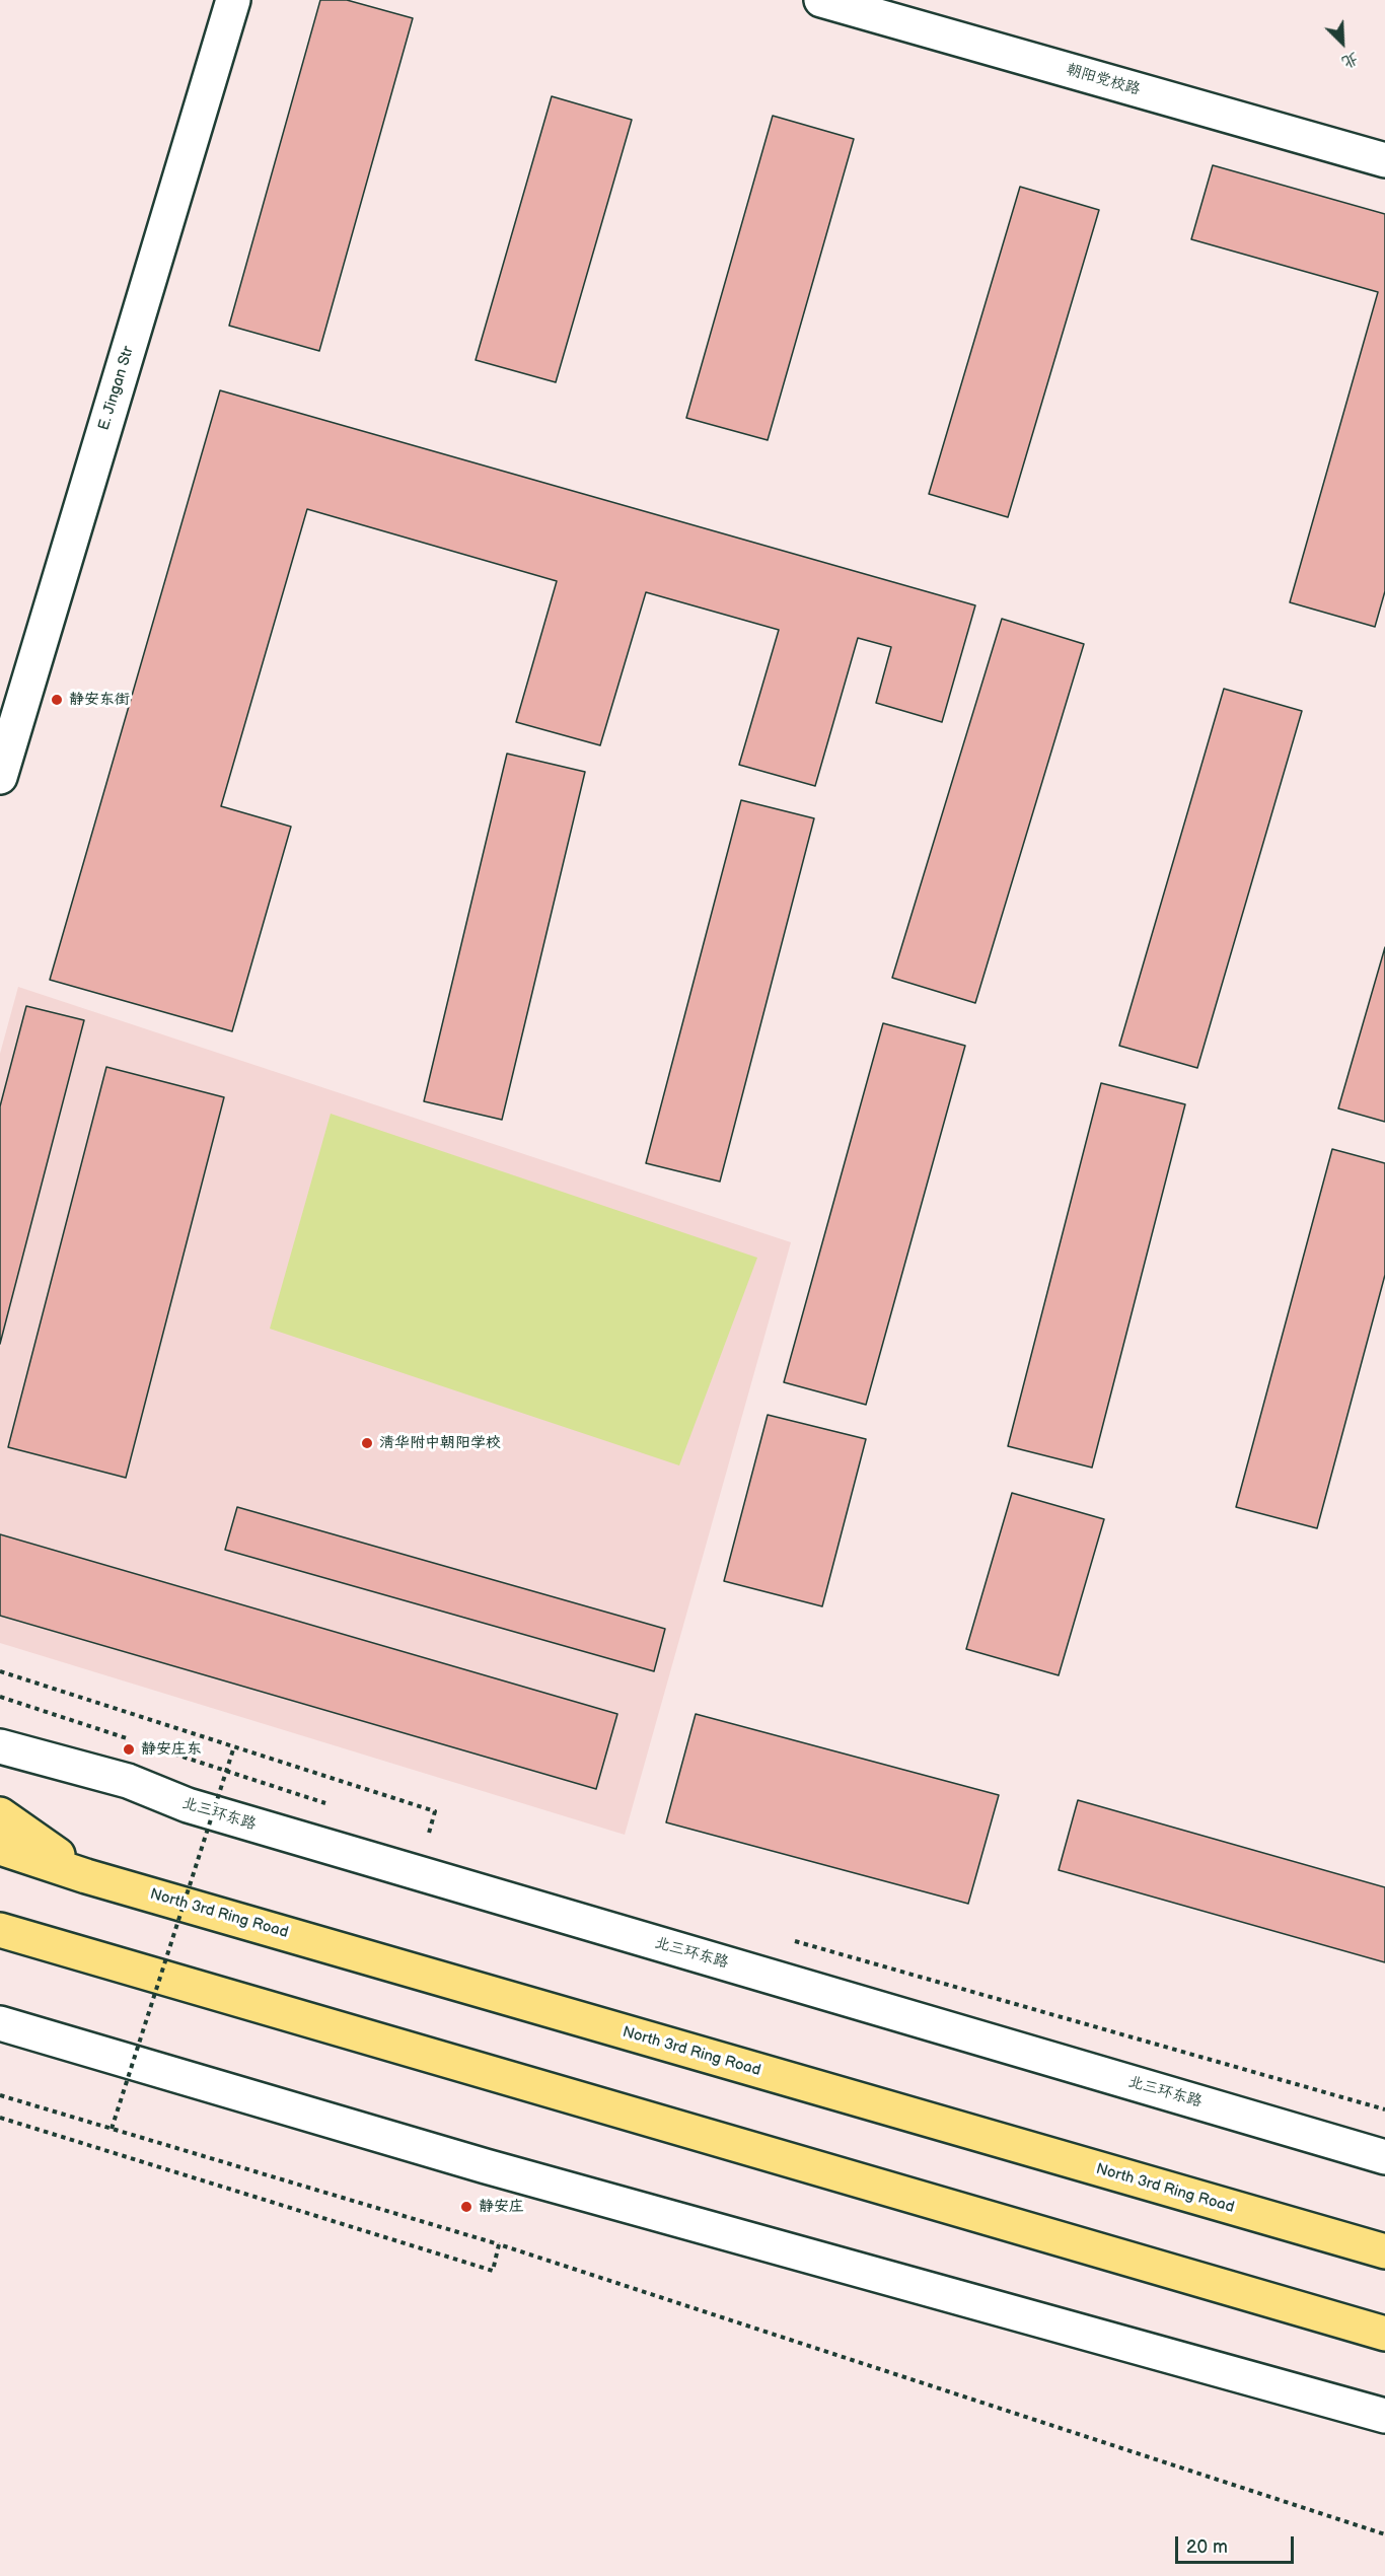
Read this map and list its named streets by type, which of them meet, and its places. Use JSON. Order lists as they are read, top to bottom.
{
  "streets": {
    "highway": ["North 3rd Ring Road"],
    "street": ["朝阳党校路", "E. Jingan Str", "北三环东路"]
  },
  "places": [
    "静安东街",
    "清华附中朝阳学校",
    "静安庄东",
    "静安庄"
  ],
  "scale_bar": "20 m",
  "north": "bottom right"
}
